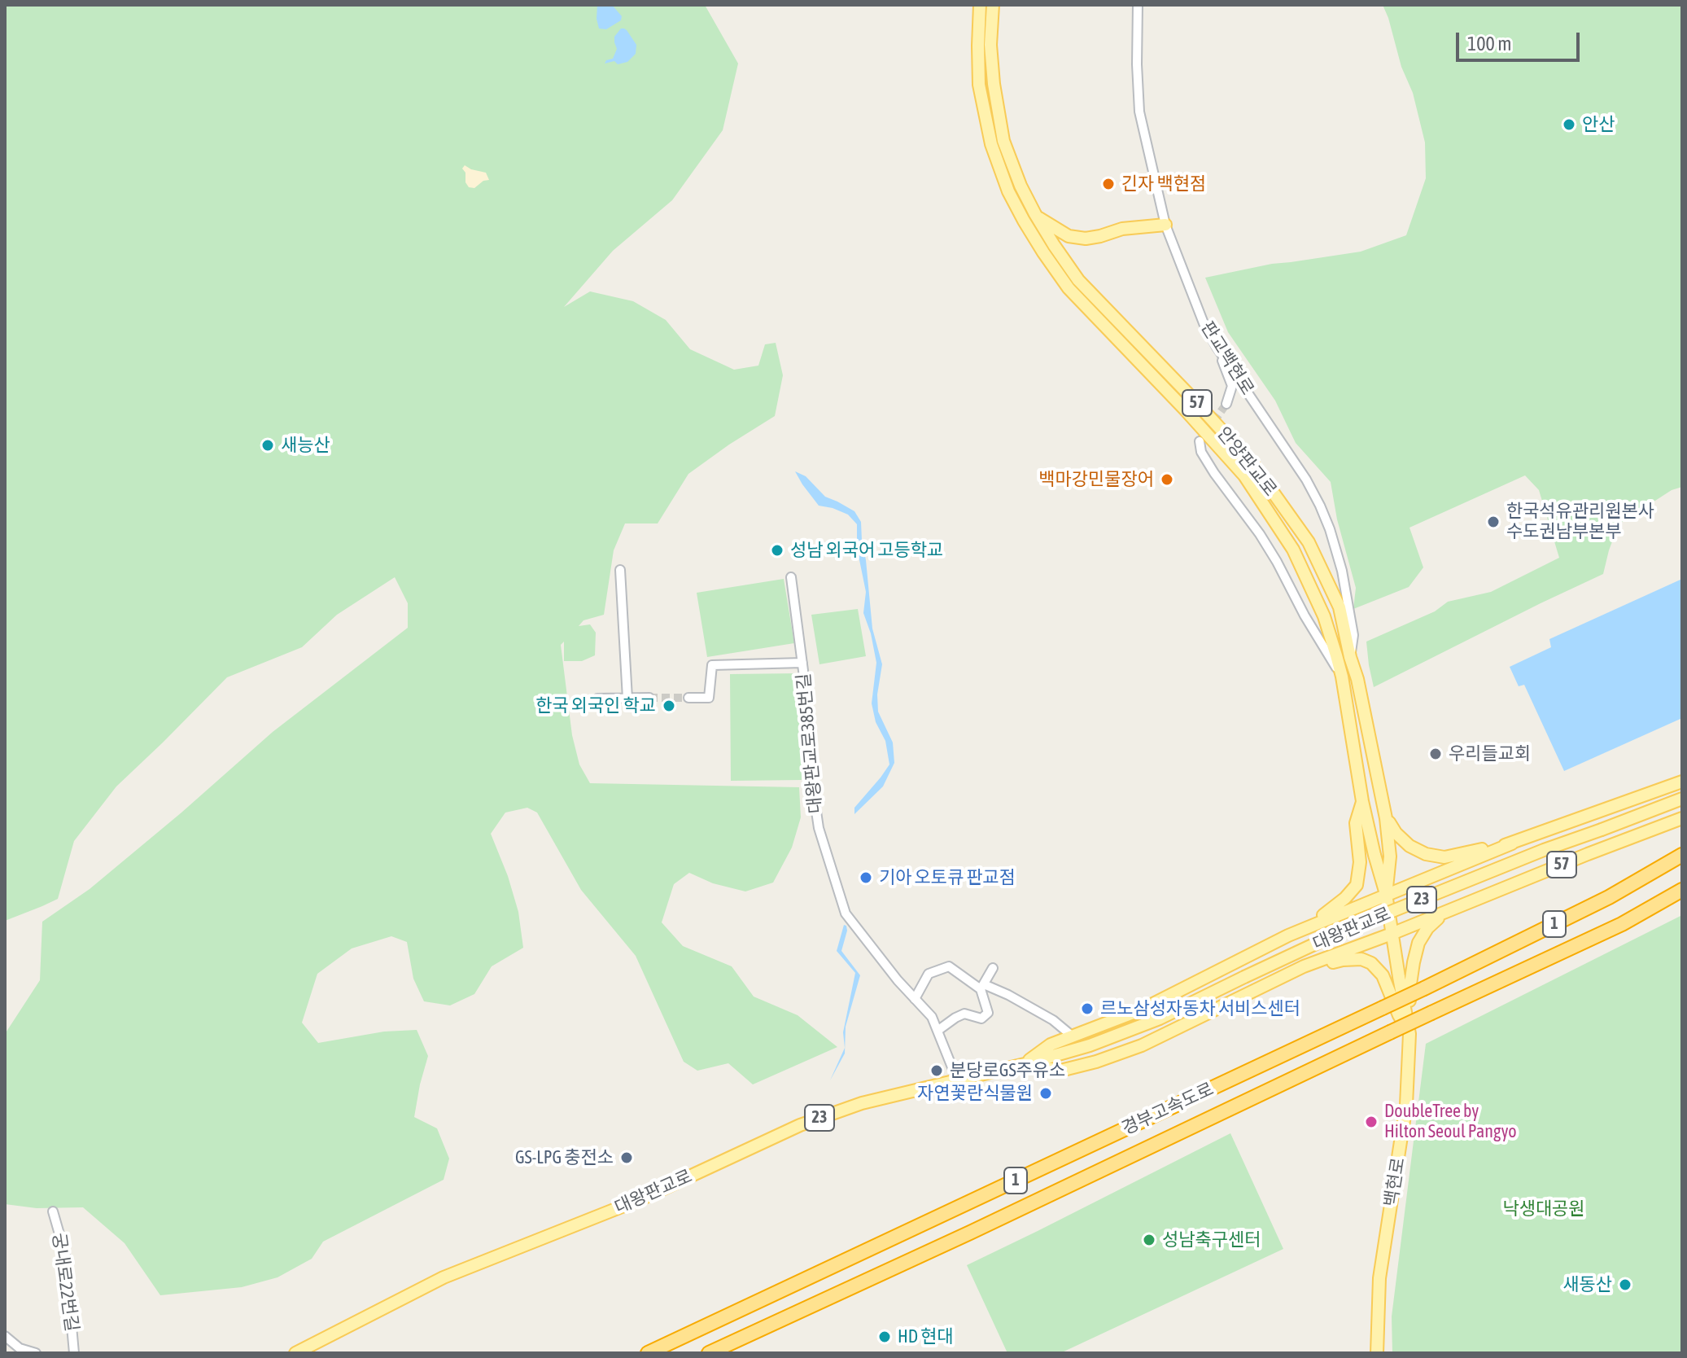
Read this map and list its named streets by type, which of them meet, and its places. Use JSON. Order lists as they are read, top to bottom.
{
  "streets": {
    "highway": ["1", "경부고속도로"],
    "main road": [
      "57",
      "안양판교로",
      "23",
      "대왕판교로",
      "백현로"
    ],
    "street": ["판교백현로", "대왕판교로385번길", "궁내로22번길"]
  },
  "crossings": [
    ["판교백현로", "안양판교로"],
    ["57", "안양판교로"],
    ["57", "대왕판교로"],
    ["안양판교로", "대왕판교로"],
    ["안양판교로", "백현로"],
    ["대왕판교로385번길", "대왕판교로"],
    ["대왕판교로", "백현로"]
  ],
  "parks": ["낙생대공원"],
  "places": [
    "안산",
    "긴자 백현점",
    "새능산",
    "백마강민물장어",
    "한국석유관리원본사 수도권남부본부",
    "성남 외국어 고등학교",
    "한국 외국인 학교",
    "우리들교회",
    "기아 오토큐 판교점",
    "르노삼성자동차 서비스센터",
    "분당로GS주유소",
    "자연꽃란식물원",
    "DoubleTree by Hilton Seoul Pangyo",
    "GS-LPG 충전소",
    "성남축구센터",
    "새동산",
    "HD 현대"
  ],
  "scale_bar": "100 m"
}
